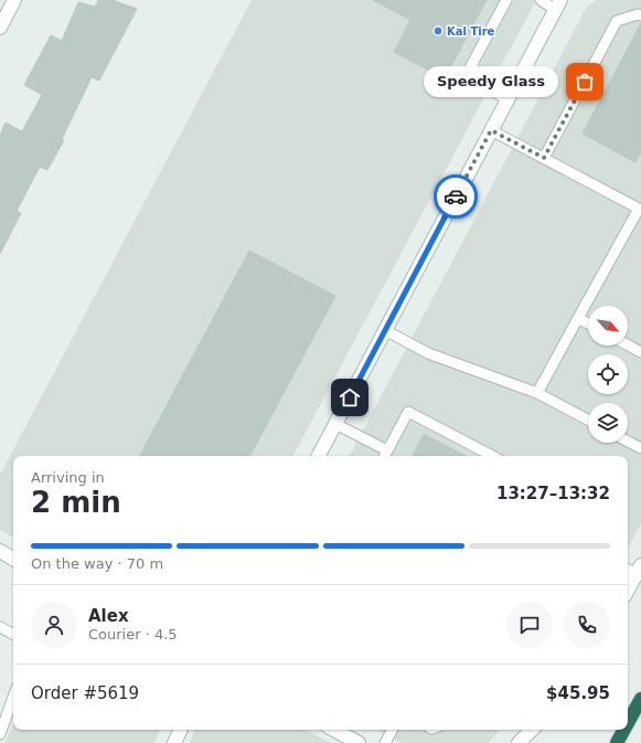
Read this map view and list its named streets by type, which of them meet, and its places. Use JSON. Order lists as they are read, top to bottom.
{
  "places": ["Kal Tire", "Speedy Glass"],
  "north": "bottom right",
  "page": {
    "bubble": "Speedy Glass",
    "heading": ["2 min", "Arriving in", "13:27–13:32"],
    "panel": [
      "Alex",
      "Courier · 4.5",
      "Order #5619",
      "$45.95"
    ],
    "bar": "On the way · 70 m"
  }
}
